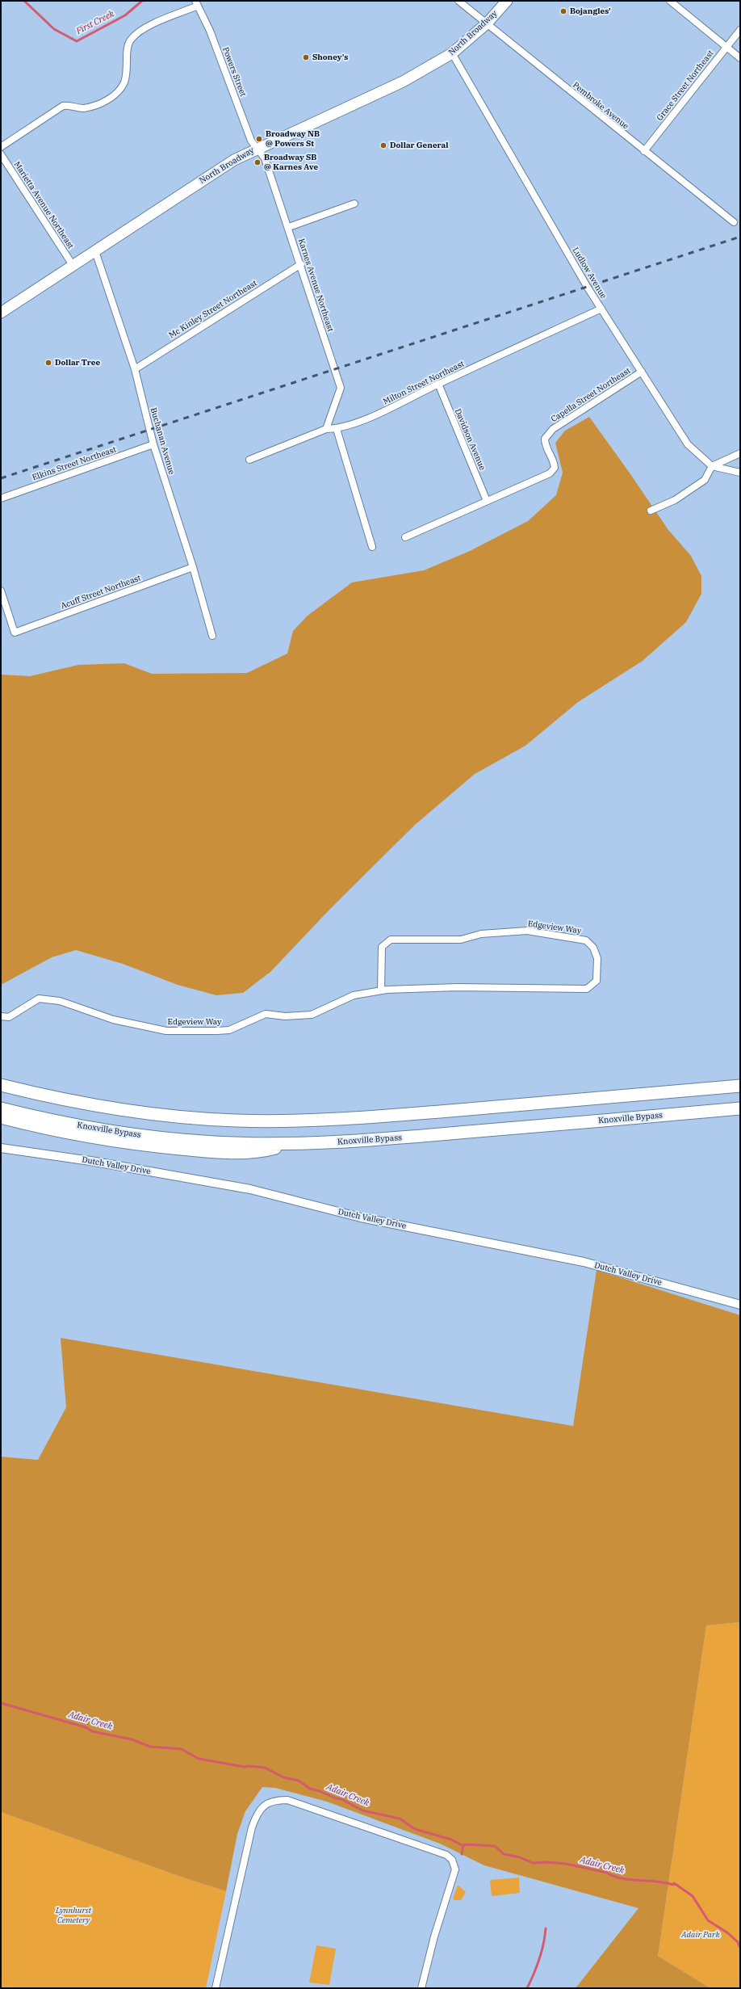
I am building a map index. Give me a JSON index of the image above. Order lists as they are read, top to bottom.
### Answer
{
  "streets": {
    "highway": ["Knoxville Bypass"],
    "main road": ["North Broadway"],
    "street": [
      "Powers Street",
      "Grace Street Northeast",
      "Pembroke Avenue",
      "Marietta Avenue Northeast",
      "Ludlow Avenue",
      "Karnes Avenue Northeast",
      "Mc Kinley Street Northeast",
      "Milton Street Northeast",
      "Capella Street Northeast",
      "Davidson Avenue",
      "Buchanan Avenue",
      "Elkins Street Northeast",
      "Acuff Street Northeast",
      "Edgeview Way",
      "Dutch Valley Drive"
    ]
  },
  "crossings": [
    ["North Broadway", "Powers Street"],
    ["North Broadway", "Pembroke Avenue"],
    ["North Broadway", "Marietta Avenue Northeast"],
    ["North Broadway", "Ludlow Avenue"],
    ["North Broadway", "Karnes Avenue Northeast"],
    ["North Broadway", "Buchanan Avenue"],
    ["Powers Street", "Karnes Avenue Northeast"],
    ["Grace Street Northeast", "Pembroke Avenue"],
    ["Ludlow Avenue", "Milton Street Northeast"],
    ["Ludlow Avenue", "Capella Street Northeast"],
    ["Karnes Avenue Northeast", "Mc Kinley Street Northeast"],
    ["Karnes Avenue Northeast", "Milton Street Northeast"],
    ["Mc Kinley Street Northeast", "Buchanan Avenue"],
    ["Milton Street Northeast", "Davidson Avenue"],
    ["Capella Street Northeast", "Davidson Avenue"],
    ["Buchanan Avenue", "Elkins Street Northeast"],
    ["Buchanan Avenue", "Acuff Street Northeast"]
  ],
  "water": ["First Creek", "Adair Creek"],
  "parks": ["Lynnhurst Cemetery", "Adair Park"],
  "places": [
    "Bojangles'",
    "Shoney's",
    "Broadway NB @ Powers St",
    "Dollar General",
    "Broadway SB @ Karnes Ave",
    "Dollar Tree"
  ]
}
